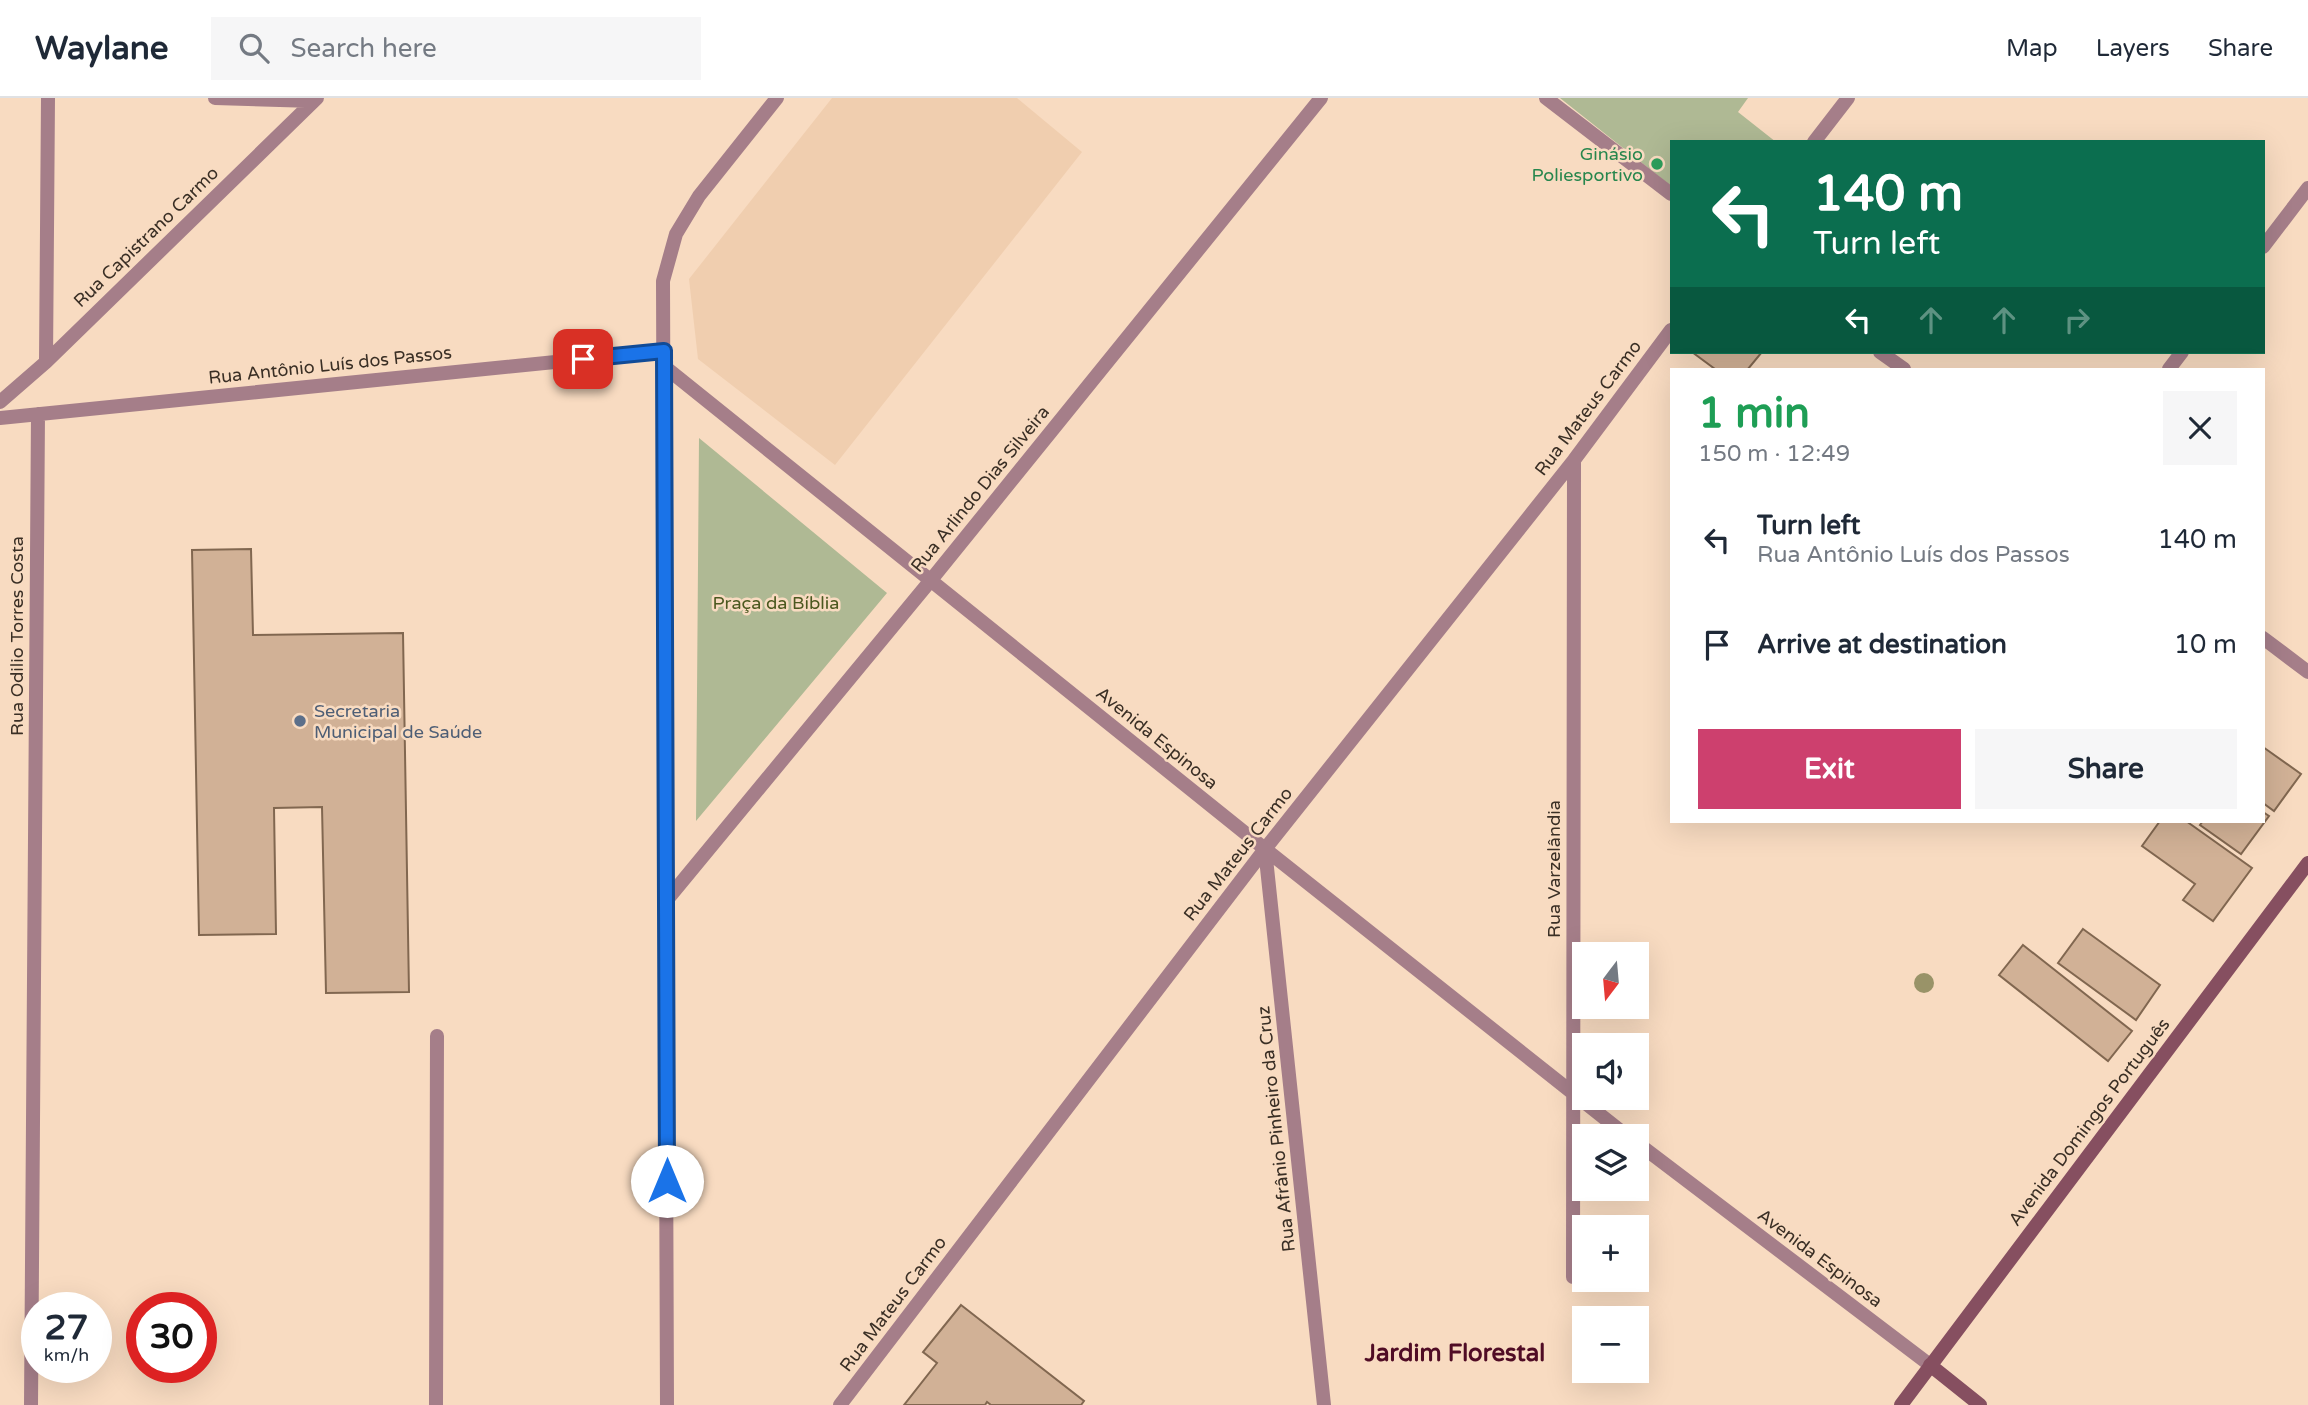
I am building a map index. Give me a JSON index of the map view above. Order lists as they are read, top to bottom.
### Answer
{
  "streets": {
    "main road": ["Avenida Espinosa", "Avenida Domingos Português"],
    "street": [
      "Rua Capistrano Carmo",
      "Rua Antônio Luís dos Passos",
      "Rua Mateus Carmo",
      "Rua Arlindo Dias Silveira",
      "Rua Odilio Torres Costa",
      "Rua Varzelândia",
      "Rua Afrânio Pinheiro da Cruz"
    ]
  },
  "crossings": [
    ["Rua Antônio Luís dos Passos", "Rua Odilio Torres Costa"],
    ["Rua Mateus Carmo", "Avenida Espinosa"],
    ["Rua Mateus Carmo", "Rua Varzelândia"],
    ["Rua Mateus Carmo", "Rua Afrânio Pinheiro da Cruz"],
    ["Rua Arlindo Dias Silveira", "Avenida Espinosa"],
    ["Avenida Espinosa", "Avenida Domingos Português"],
    ["Avenida Espinosa", "Rua Afrânio Pinheiro da Cruz"]
  ],
  "districts": ["Jardim Florestal"],
  "parks": ["Praça da Bíblia"],
  "places": ["Ginásio Poliesportivo", "Secretaria Municipal de Saúde"],
  "north": "bottom",
  "page": {
    "header": "Waylane",
    "search": "Search here",
    "nav": ["Map", "Layers", "Share"],
    "turn": ["140 m", "Turn left"],
    "heading": ["1 min", "150 m · 12:49"],
    "list": [
      {
        "name": "Turn left",
        "note": "Rua Antônio Luís dos Passos",
        "value": "140 m"
      },
      {
        "name": "Arrive at destination",
        "value": "10 m"
      }
    ],
    "buttons": ["Exit", "Share"],
    "map_buttons": ["+", "−"],
    "speed": "27 km/h",
    "limit": "30"
  }
}
